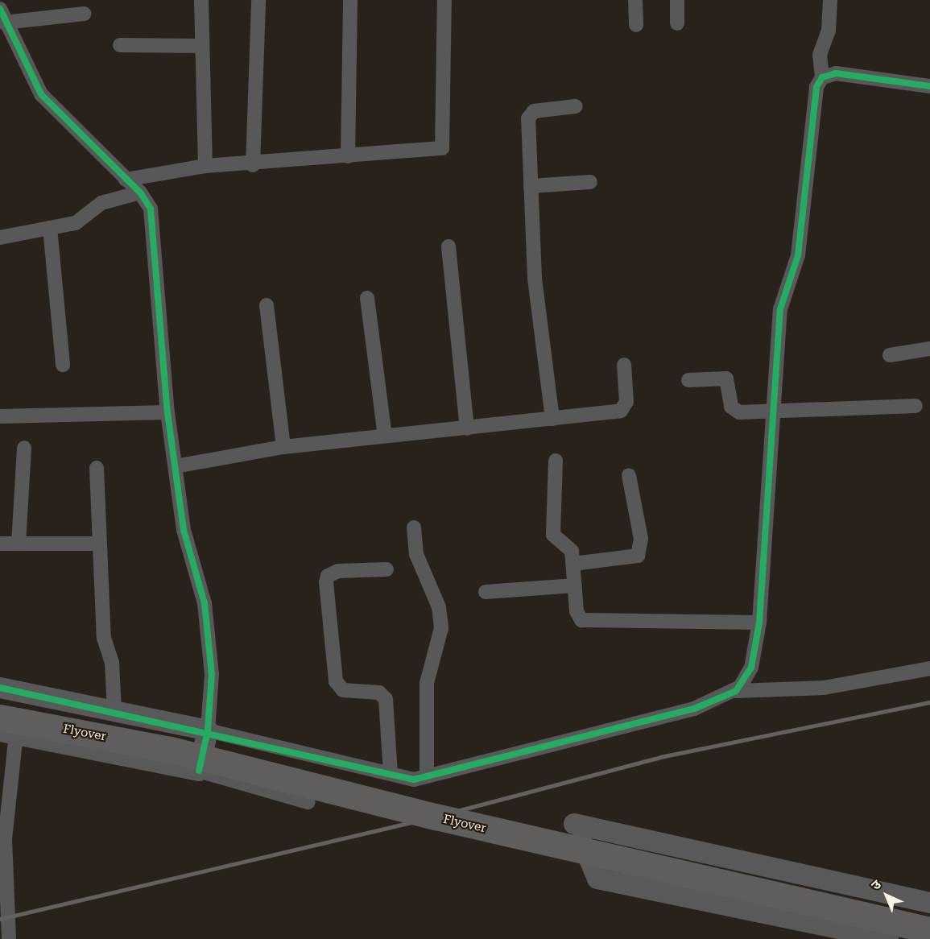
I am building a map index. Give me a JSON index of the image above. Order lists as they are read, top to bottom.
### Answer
{
  "streets": {
    "highway": ["Flyover"]
  },
  "north": "top left"
}
